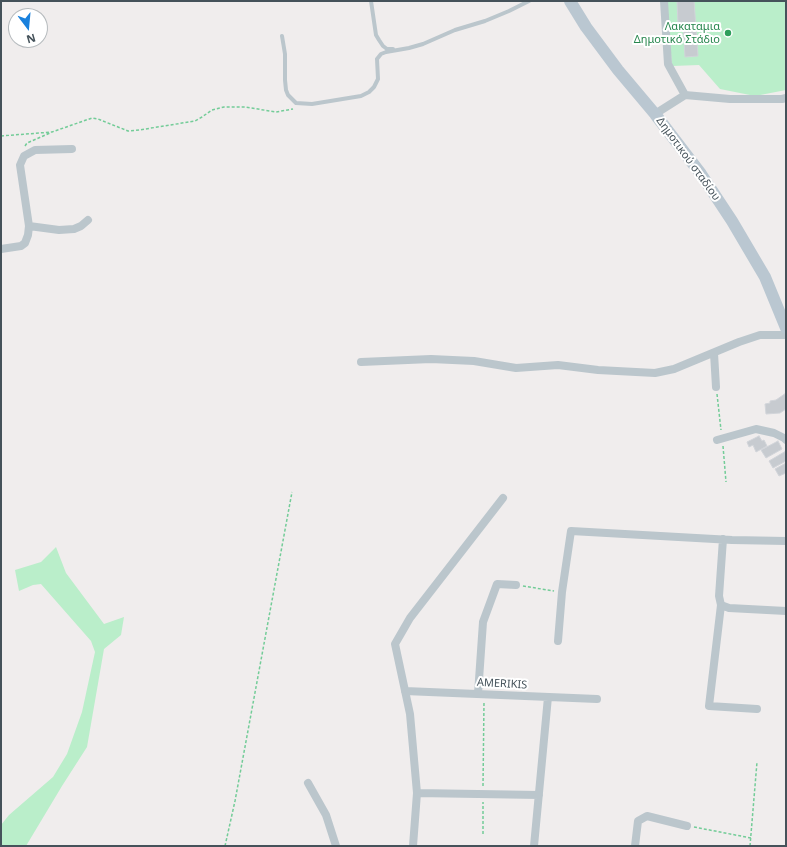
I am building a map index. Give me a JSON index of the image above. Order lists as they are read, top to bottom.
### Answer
{
  "streets": {
    "main road": ["Δημοτικού σταδίου"],
    "street": ["AMERIKIS"]
  },
  "places": ["Λακαταμια Δημοτικό Στάδιο"],
  "north": "bottom"
}
